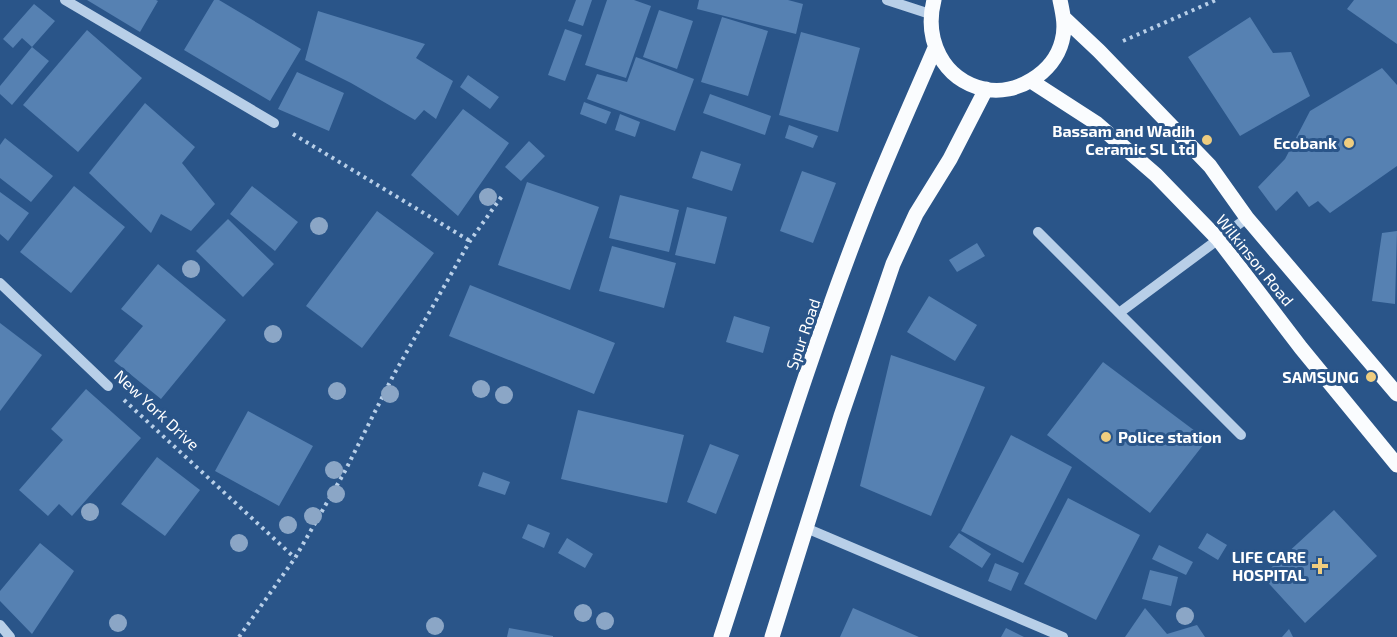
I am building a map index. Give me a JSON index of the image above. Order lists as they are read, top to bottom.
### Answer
{
  "streets": {
    "main road": ["Wilkinson Road", "Spur Road"],
    "street": ["New York Drive"]
  },
  "places": {
    "other": [
      "Bassam and Wadih Ceramic SL Ltd",
      "Ecobank",
      "SAMSUNG",
      "Police station"
    ],
    "health": ["LIFE CARE HOSPITAL"]
  }
}
